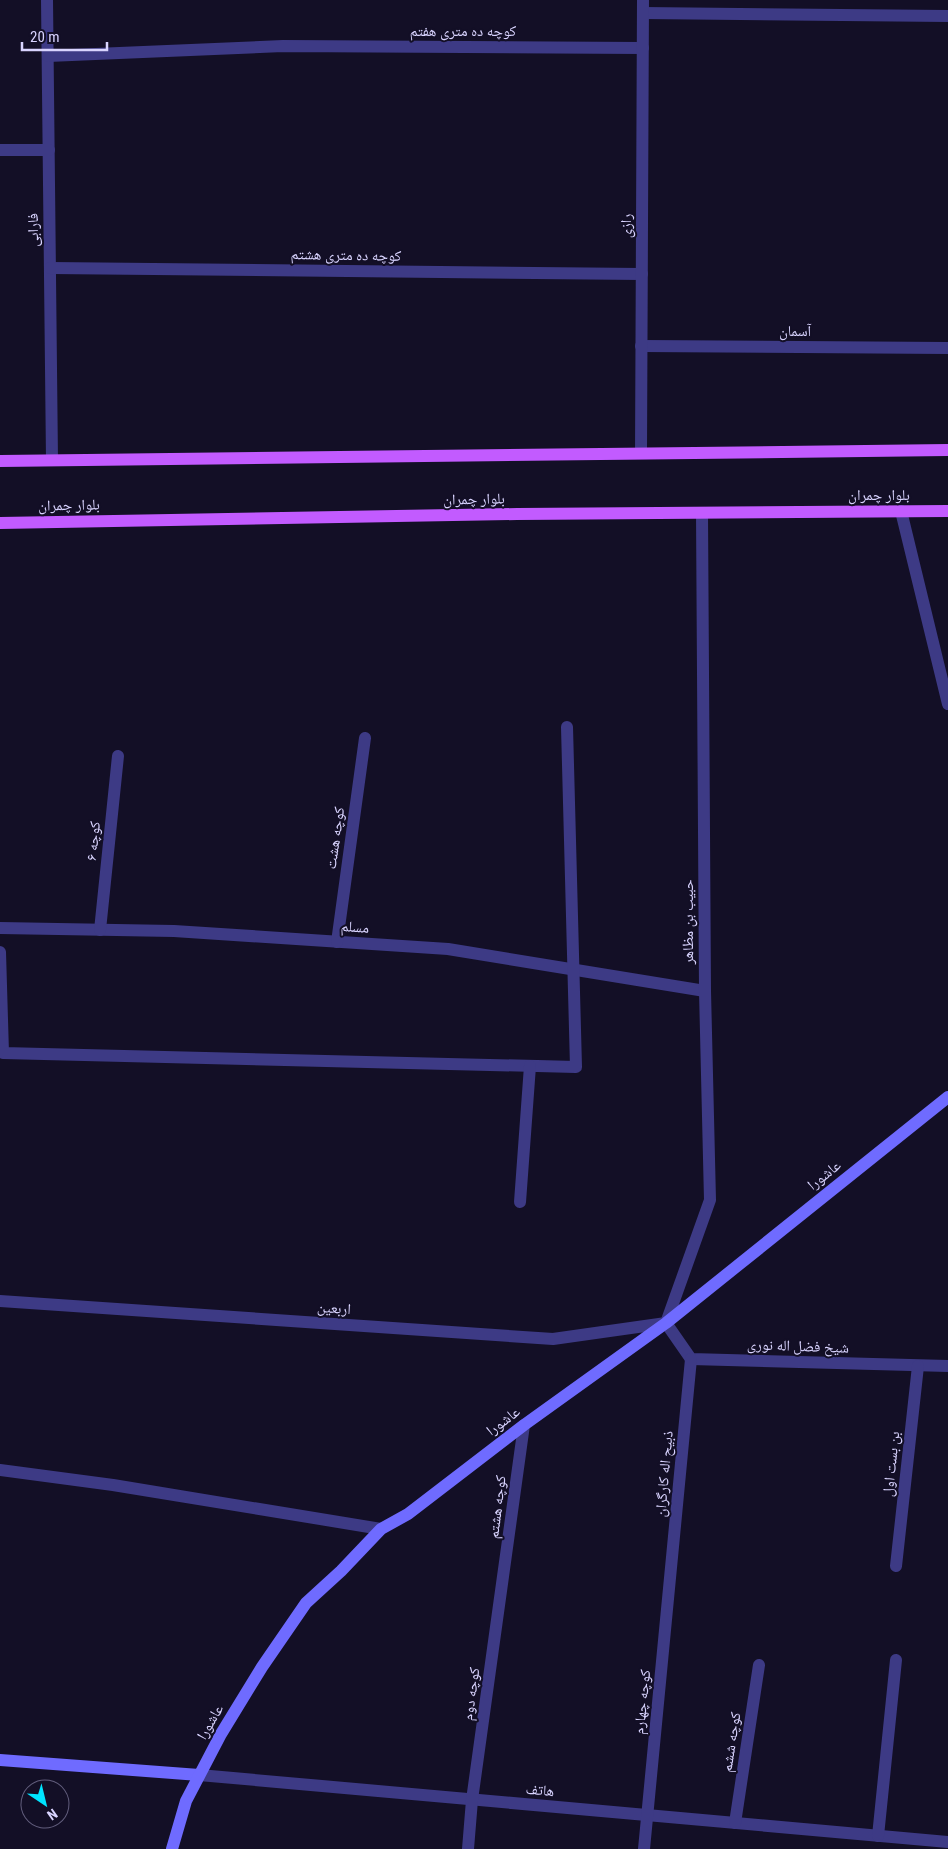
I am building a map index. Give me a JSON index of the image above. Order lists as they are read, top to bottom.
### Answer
{
  "streets": {
    "main road": ["بلوار چمران"],
    "street": [
      "کوچه ده متری هفتم",
      "رازی",
      "فارابی",
      "کوچه ده متری هشتم",
      "آسمان",
      "کوچه هشت",
      "کوچه ۶",
      "حبیب بن مظاهر",
      "مسلم",
      "عاشورا",
      "اربعین",
      "شیخ فضل اله نوری",
      "بن بست اول",
      "ذبیح اله کارگران",
      "کوچه هشتم",
      "کوچه دوم",
      "کوچه چهارم",
      "کوچه ششم",
      "هاتف"
    ]
  },
  "crossings": [
    ["کوچه ده متری هفتم", "رازی"],
    ["کوچه ده متری هفتم", "فارابی"],
    ["رازی", "کوچه ده متری هشتم"],
    ["رازی", "آسمان"],
    ["فارابی", "کوچه ده متری هشتم"],
    ["بلوار چمران", "حبیب بن مظاهر"],
    ["کوچه هشت", "مسلم"],
    ["کوچه ۶", "مسلم"],
    ["حبیب بن مظاهر", "مسلم"],
    ["حبیب بن مظاهر", "عاشورا"],
    ["حبیب بن مظاهر", "اربعین"],
    ["عاشورا", "اربعین"],
    ["عاشورا", "کوچه هشتم"],
    ["عاشورا", "هاتف"],
    ["شیخ فضل اله نوری", "بن بست اول"],
    ["شیخ فضل اله نوری", "ذبیح اله کارگران"],
    ["ذبیح اله کارگران", "کوچه چهارم"],
    ["کوچه هشتم", "کوچه دوم"],
    ["کوچه دوم", "هاتف"],
    ["کوچه چهارم", "هاتف"],
    ["کوچه ششم", "هاتف"]
  ],
  "scale_bar": "20 m",
  "north": "bottom right"
}
